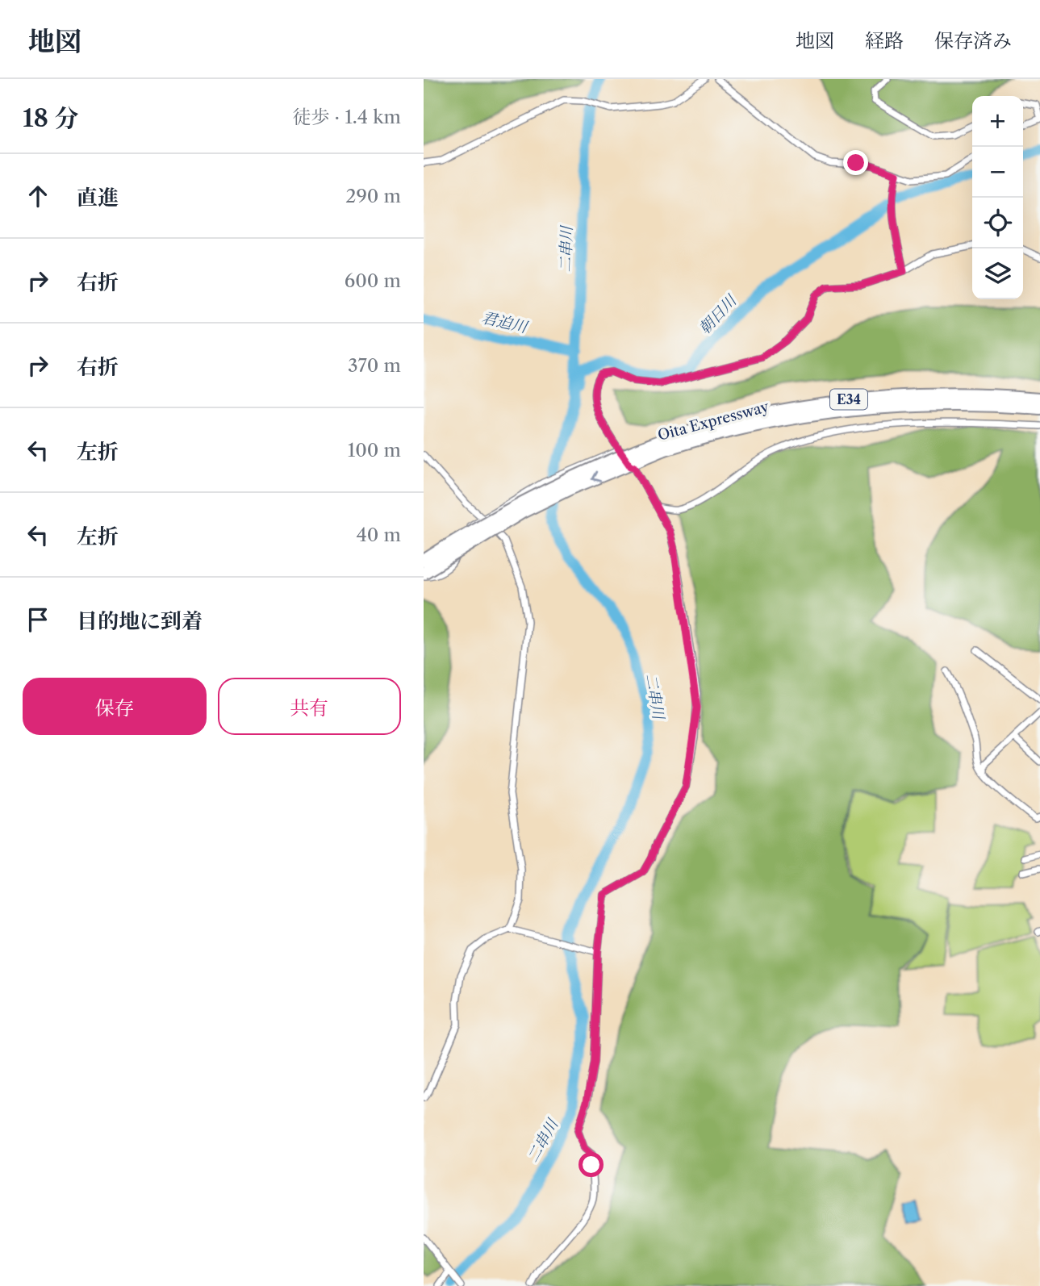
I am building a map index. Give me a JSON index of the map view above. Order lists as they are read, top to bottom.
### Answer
{
  "streets": {
    "highway": ["E34", "Oita Expressway"]
  },
  "water": ["二串川", "朝日川", "君迫川"],
  "page": {
    "header": "地図",
    "nav": ["地図", "経路", "保存済み"],
    "heading": ["18 分", "徒歩 · 1.4 km"],
    "map_buttons": ["+", "−"],
    "list": [
      ["直進", "290 m"],
      ["右折", "600 m"],
      ["右折", "370 m"],
      ["左折", "100 m"],
      ["左折", "40 m"],
      "目的地に到着"
    ],
    "buttons": ["保存", "共有"]
  }
}
